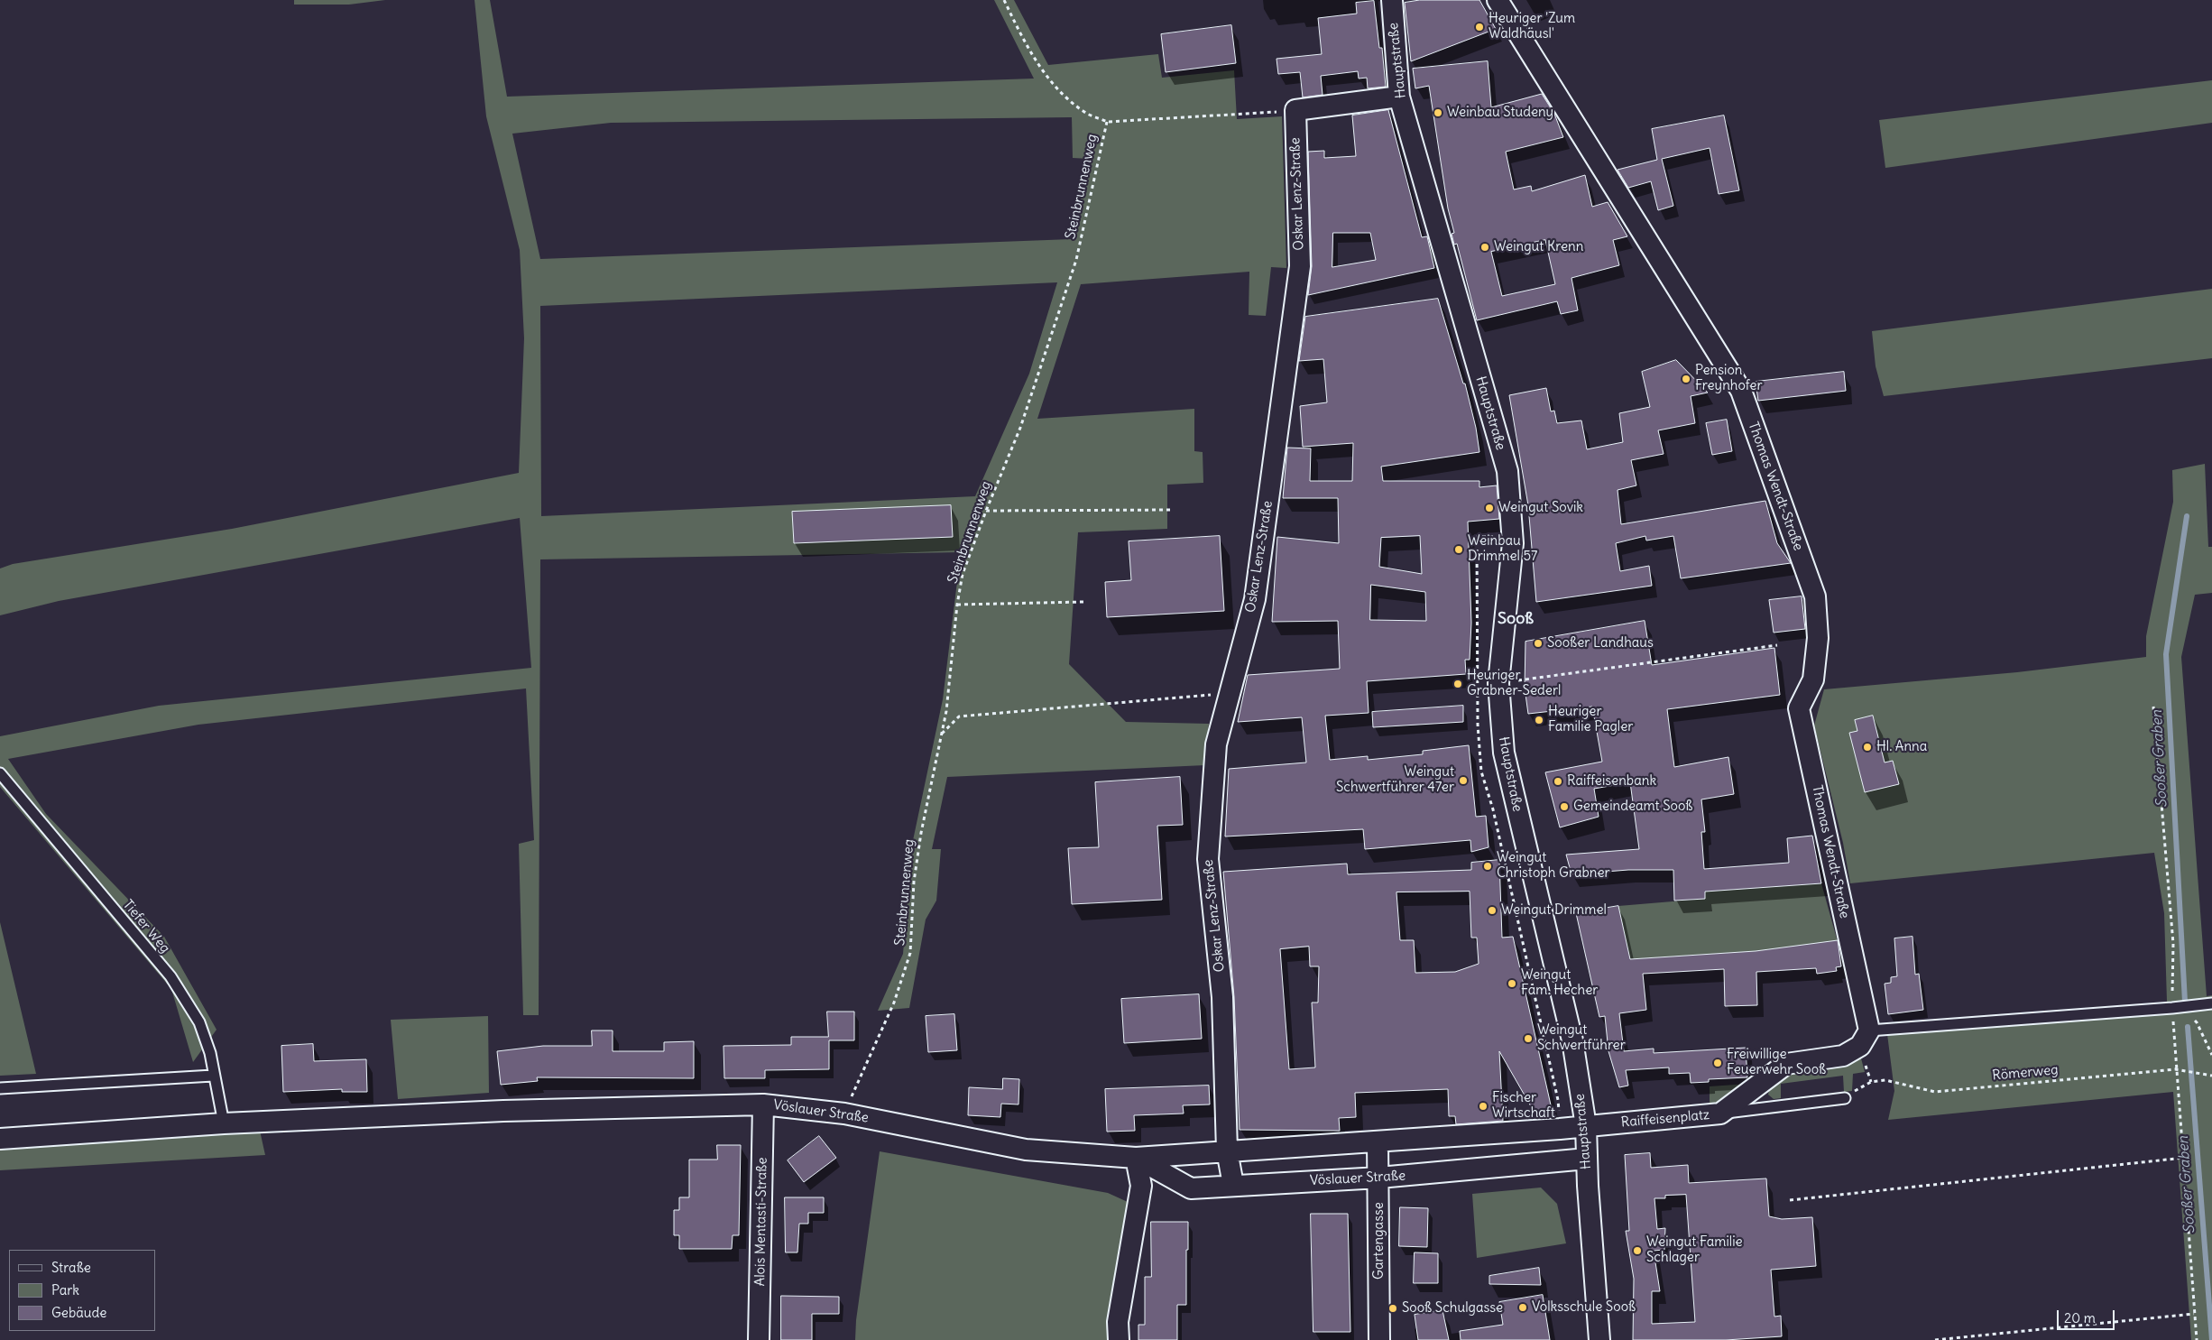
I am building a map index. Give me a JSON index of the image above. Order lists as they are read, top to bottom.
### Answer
{
  "streets": {
    "street": [
      "Hauptstraße",
      "Oskar Lenz-Straße",
      "Thomas Wendt-Straße",
      "Vöslauer Straße",
      "Raiffeisenplatz",
      "Alois Mentasti-Straße",
      "Gartengasse"
    ],
    "lane": ["Tiefer Weg"],
    "path": ["Steinbrunnenweg", "Römerweg"]
  },
  "crossings": [
    ["Hauptstraße", "Vöslauer Straße"],
    ["Hauptstraße", "Raiffeisenplatz"],
    ["Steinbrunnenweg", "Vöslauer Straße"],
    ["Oskar Lenz-Straße", "Vöslauer Straße"],
    ["Thomas Wendt-Straße", "Raiffeisenplatz"],
    ["Tiefer Weg", "Vöslauer Straße"],
    ["Vöslauer Straße", "Raiffeisenplatz"],
    ["Vöslauer Straße", "Alois Mentasti-Straße"],
    ["Vöslauer Straße", "Gartengasse"]
  ],
  "districts": ["Sooß"],
  "water": ["Sooßer Graben"],
  "places": [
    "Heuriger 'Zum Waldhäusl'",
    "Weinbau Studeny",
    "Weingut Krenn",
    "Pension Freynhofer",
    "Weingut Sovik",
    "Weinbau Drimmel 57",
    "Sooßer Landhaus",
    "Heuriger Grabner-Sederl",
    "Heuriger Familie Pagler",
    "Hl. Anna",
    "Weingut Schwertführer 47er",
    "Raiffeisenbank",
    "Gemeindeamt Sooß",
    "Weingut Christoph Grabner",
    "Weingut Drimmel",
    "Weingut Fam. Hecher",
    "Weingut Schwertführer",
    "Freiwillige Feuerwehr Sooß",
    "Fischer Wirtschaft",
    "Weingut Familie Schlager",
    "Volksschule Sooß",
    "Sooß Schulgasse"
  ],
  "legend": ["Straße", "Park", "Gebäude"],
  "scale_bar": "20 m"
}
